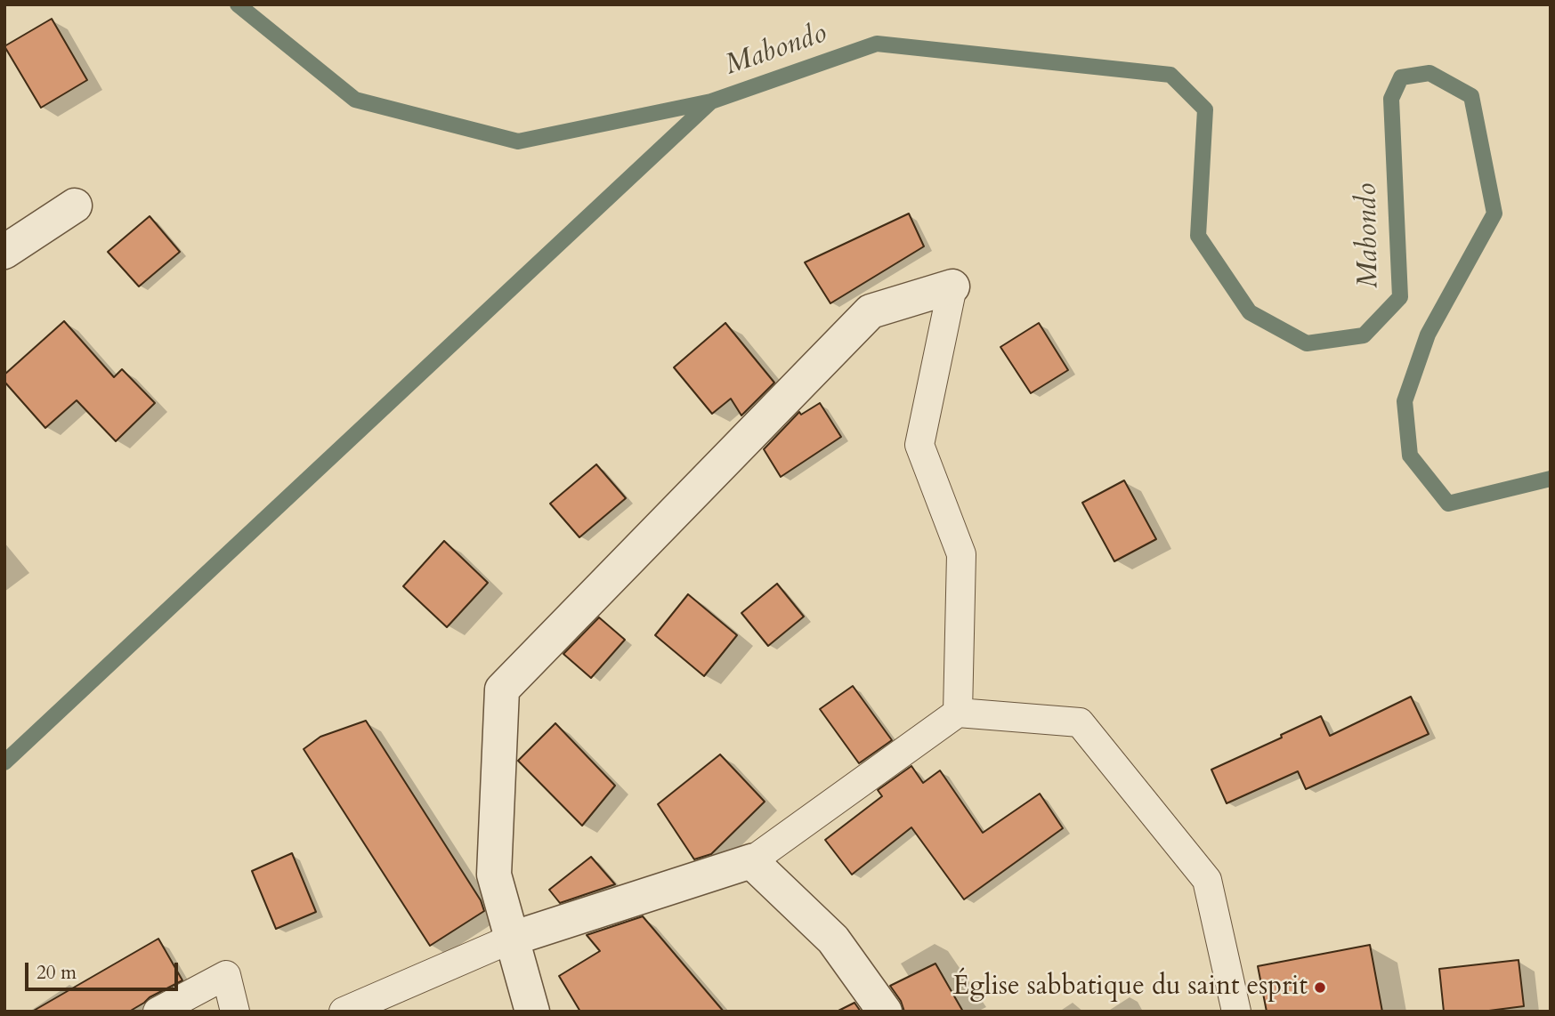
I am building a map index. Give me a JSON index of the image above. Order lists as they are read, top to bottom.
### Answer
{
  "water": ["Mabondo"],
  "places": ["Église sabbatique du saint esprit"],
  "scale_bar": "20 m"
}
